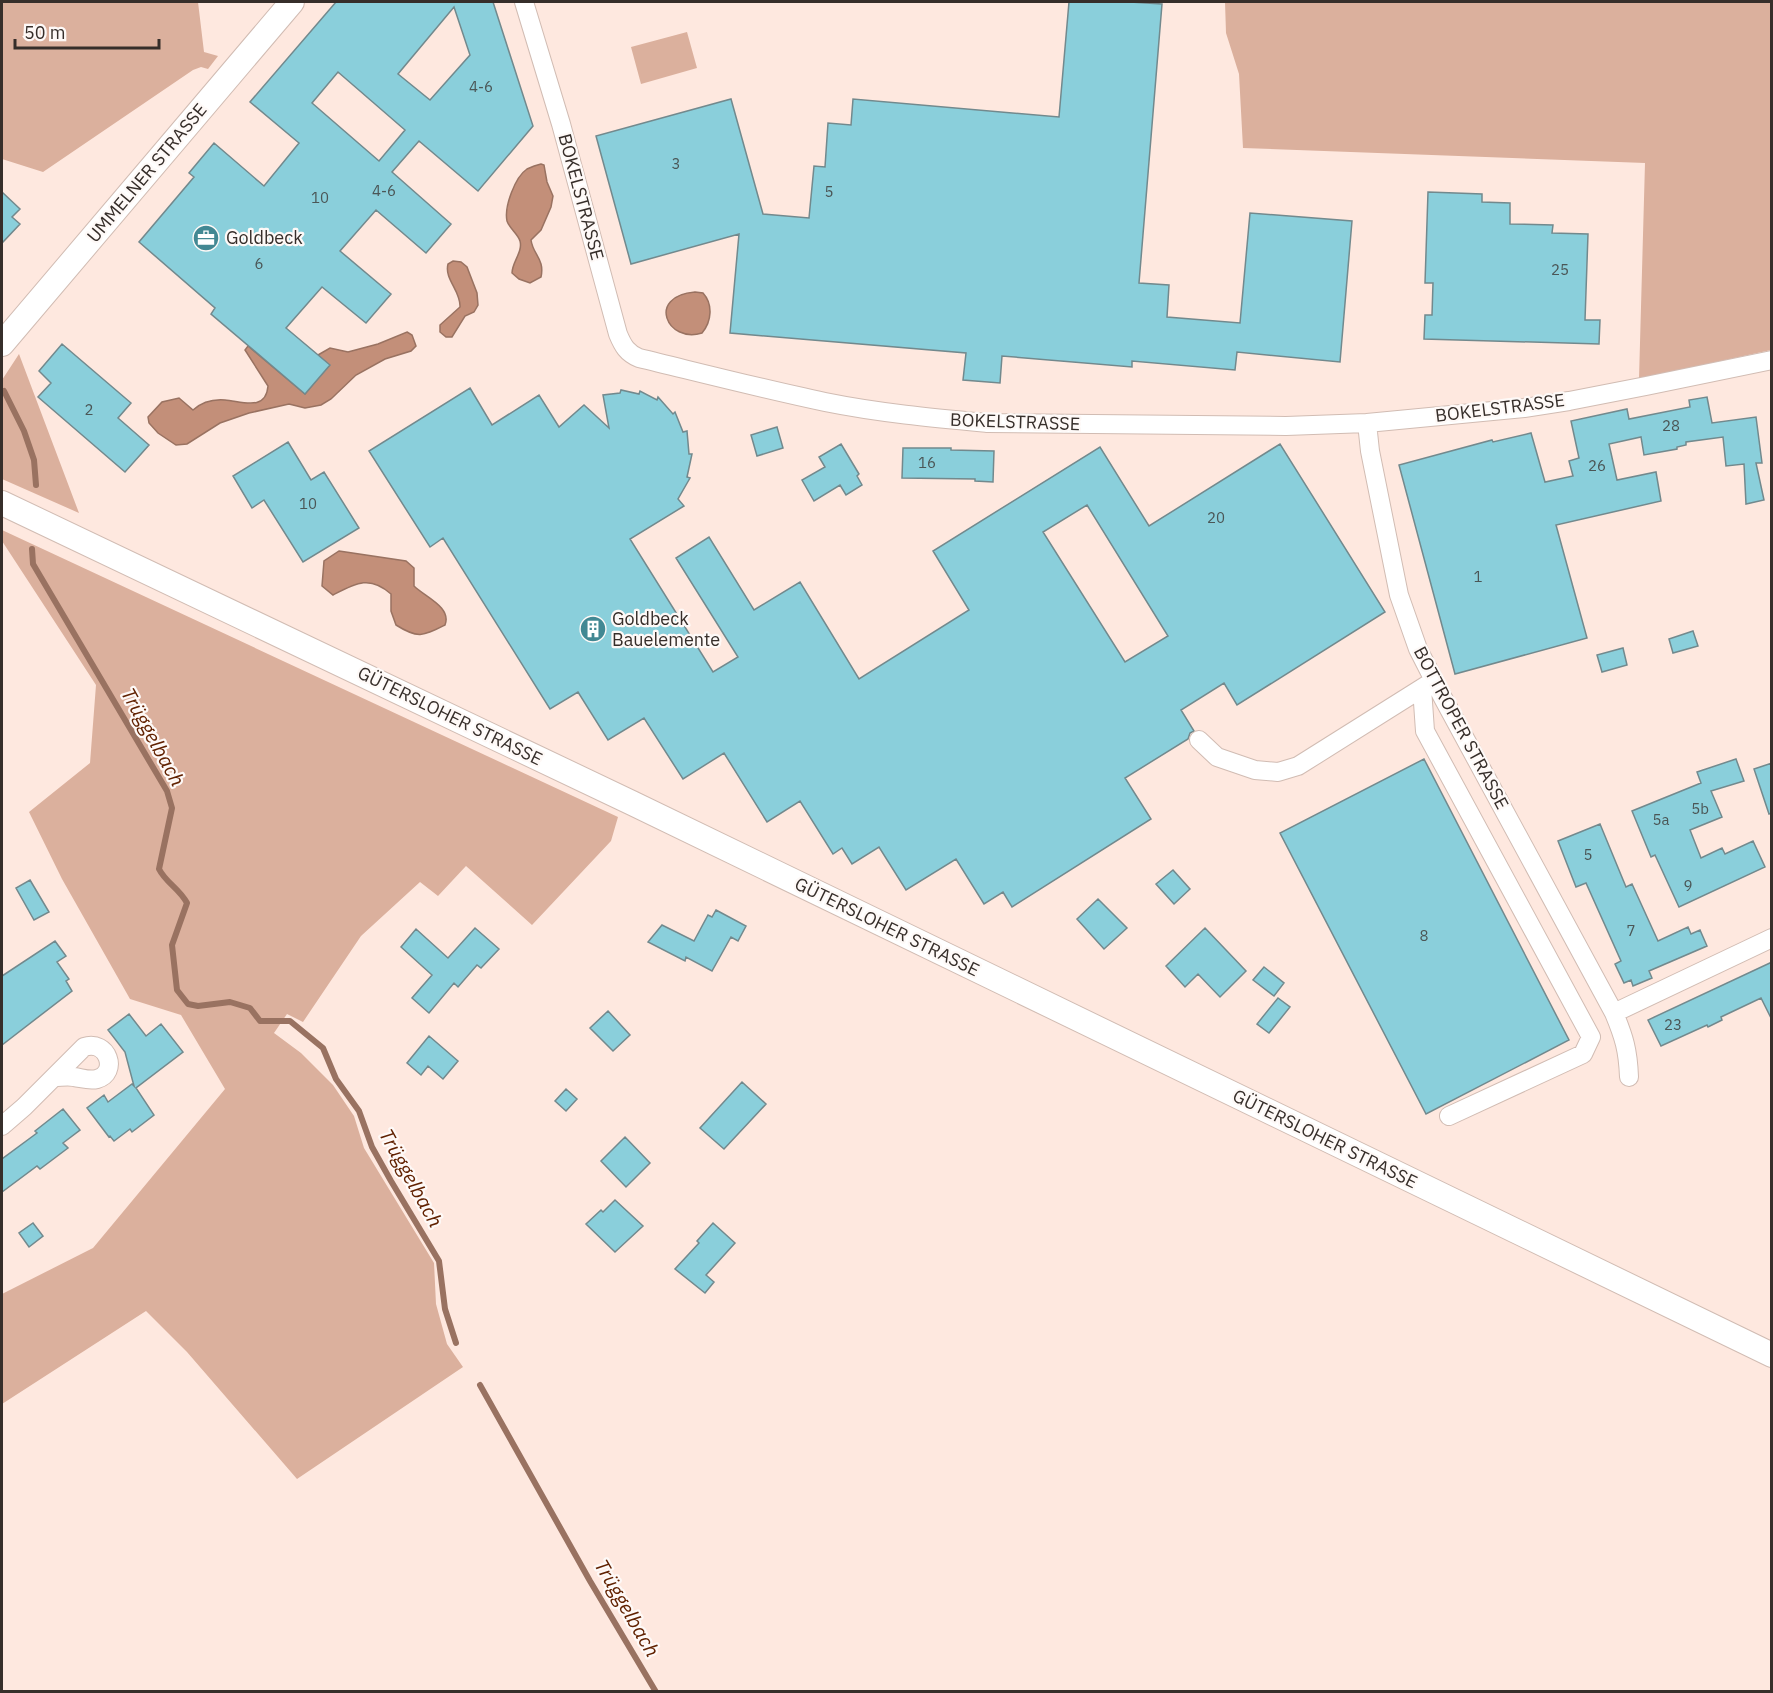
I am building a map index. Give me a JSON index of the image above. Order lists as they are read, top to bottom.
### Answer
{
  "streets": {
    "main road": ["UMMELNER STRASSE", "GÜTERSLOHER STRASSE"],
    "street": ["BOKELSTRASSE", "BOTTROPER STRASSE"]
  },
  "crossings": [
    ["BOKELSTRASSE", "BOTTROPER STRASSE"]
  ],
  "water": ["Trüggelbach"],
  "places": {
    "office": ["Goldbeck"],
    "building": ["Goldbeck Bauelemente"]
  },
  "house_numbers": [
    "4-6",
    "3",
    "4-6",
    "5",
    "10",
    "6",
    "25",
    "2",
    "28",
    "16",
    "26",
    "10",
    "20",
    "1",
    "5b",
    "5a",
    "5",
    "9",
    "7",
    "8",
    "23"
  ],
  "scale_bar": "50 m"
}
